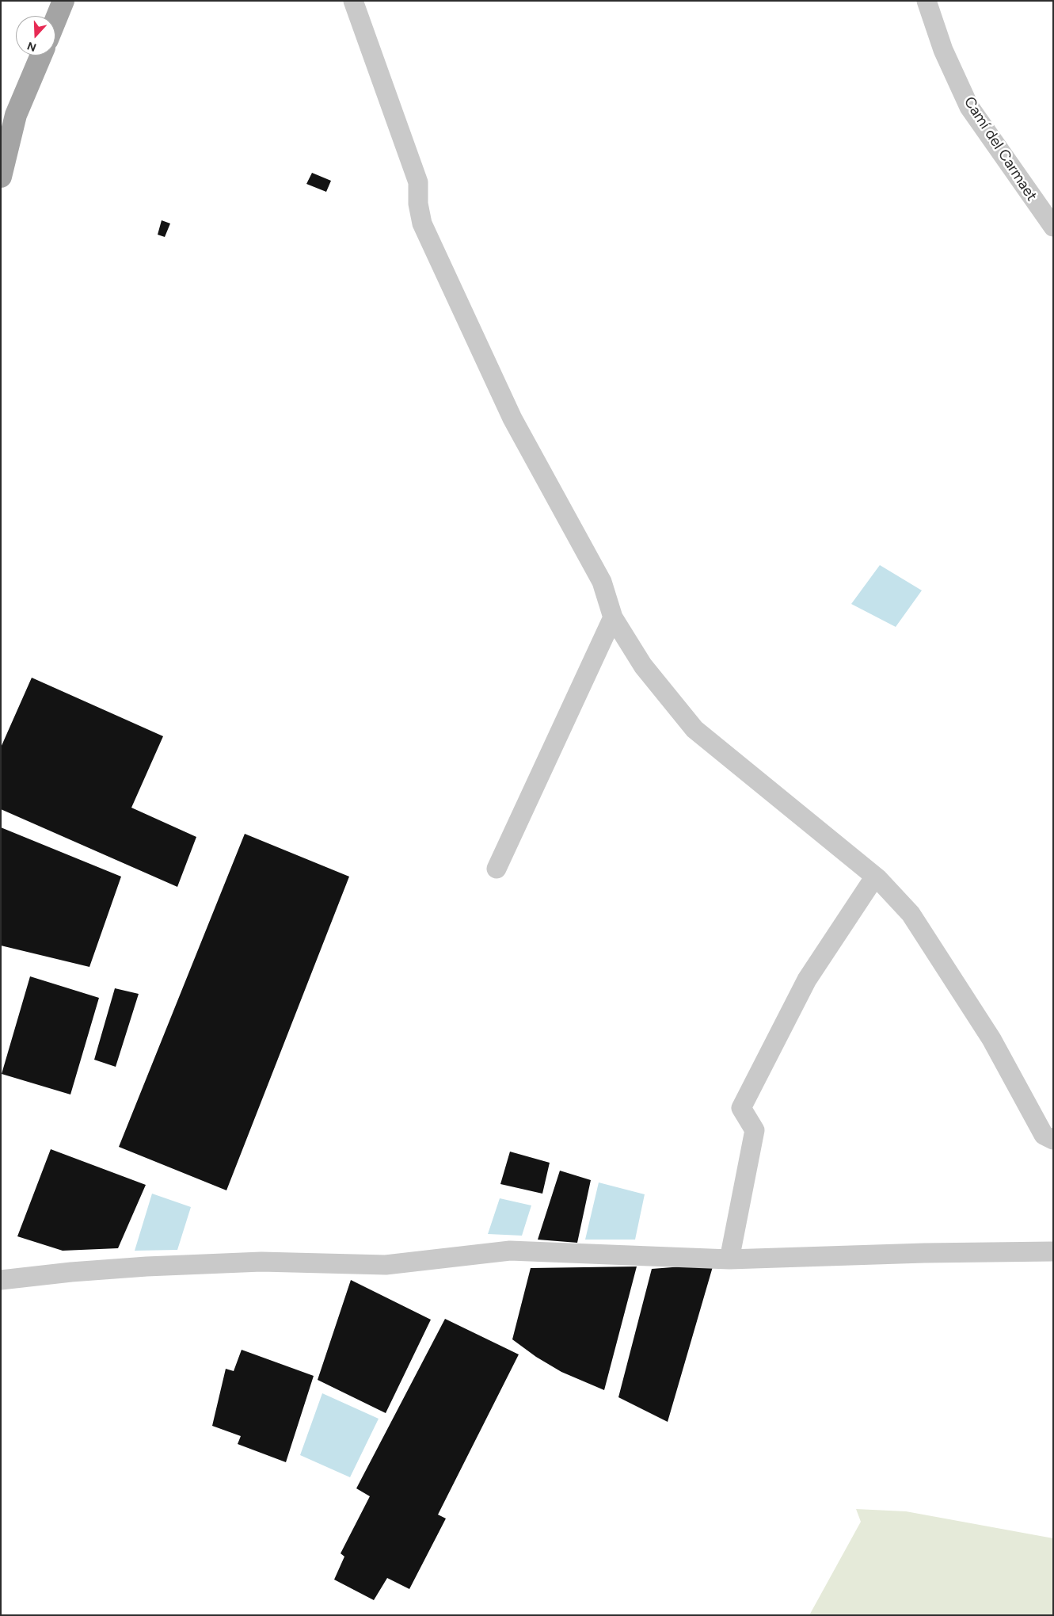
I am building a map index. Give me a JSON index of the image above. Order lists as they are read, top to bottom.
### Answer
{
  "streets": {
    "street": ["Camí del Carmaet"]
  },
  "north": "bottom"
}
